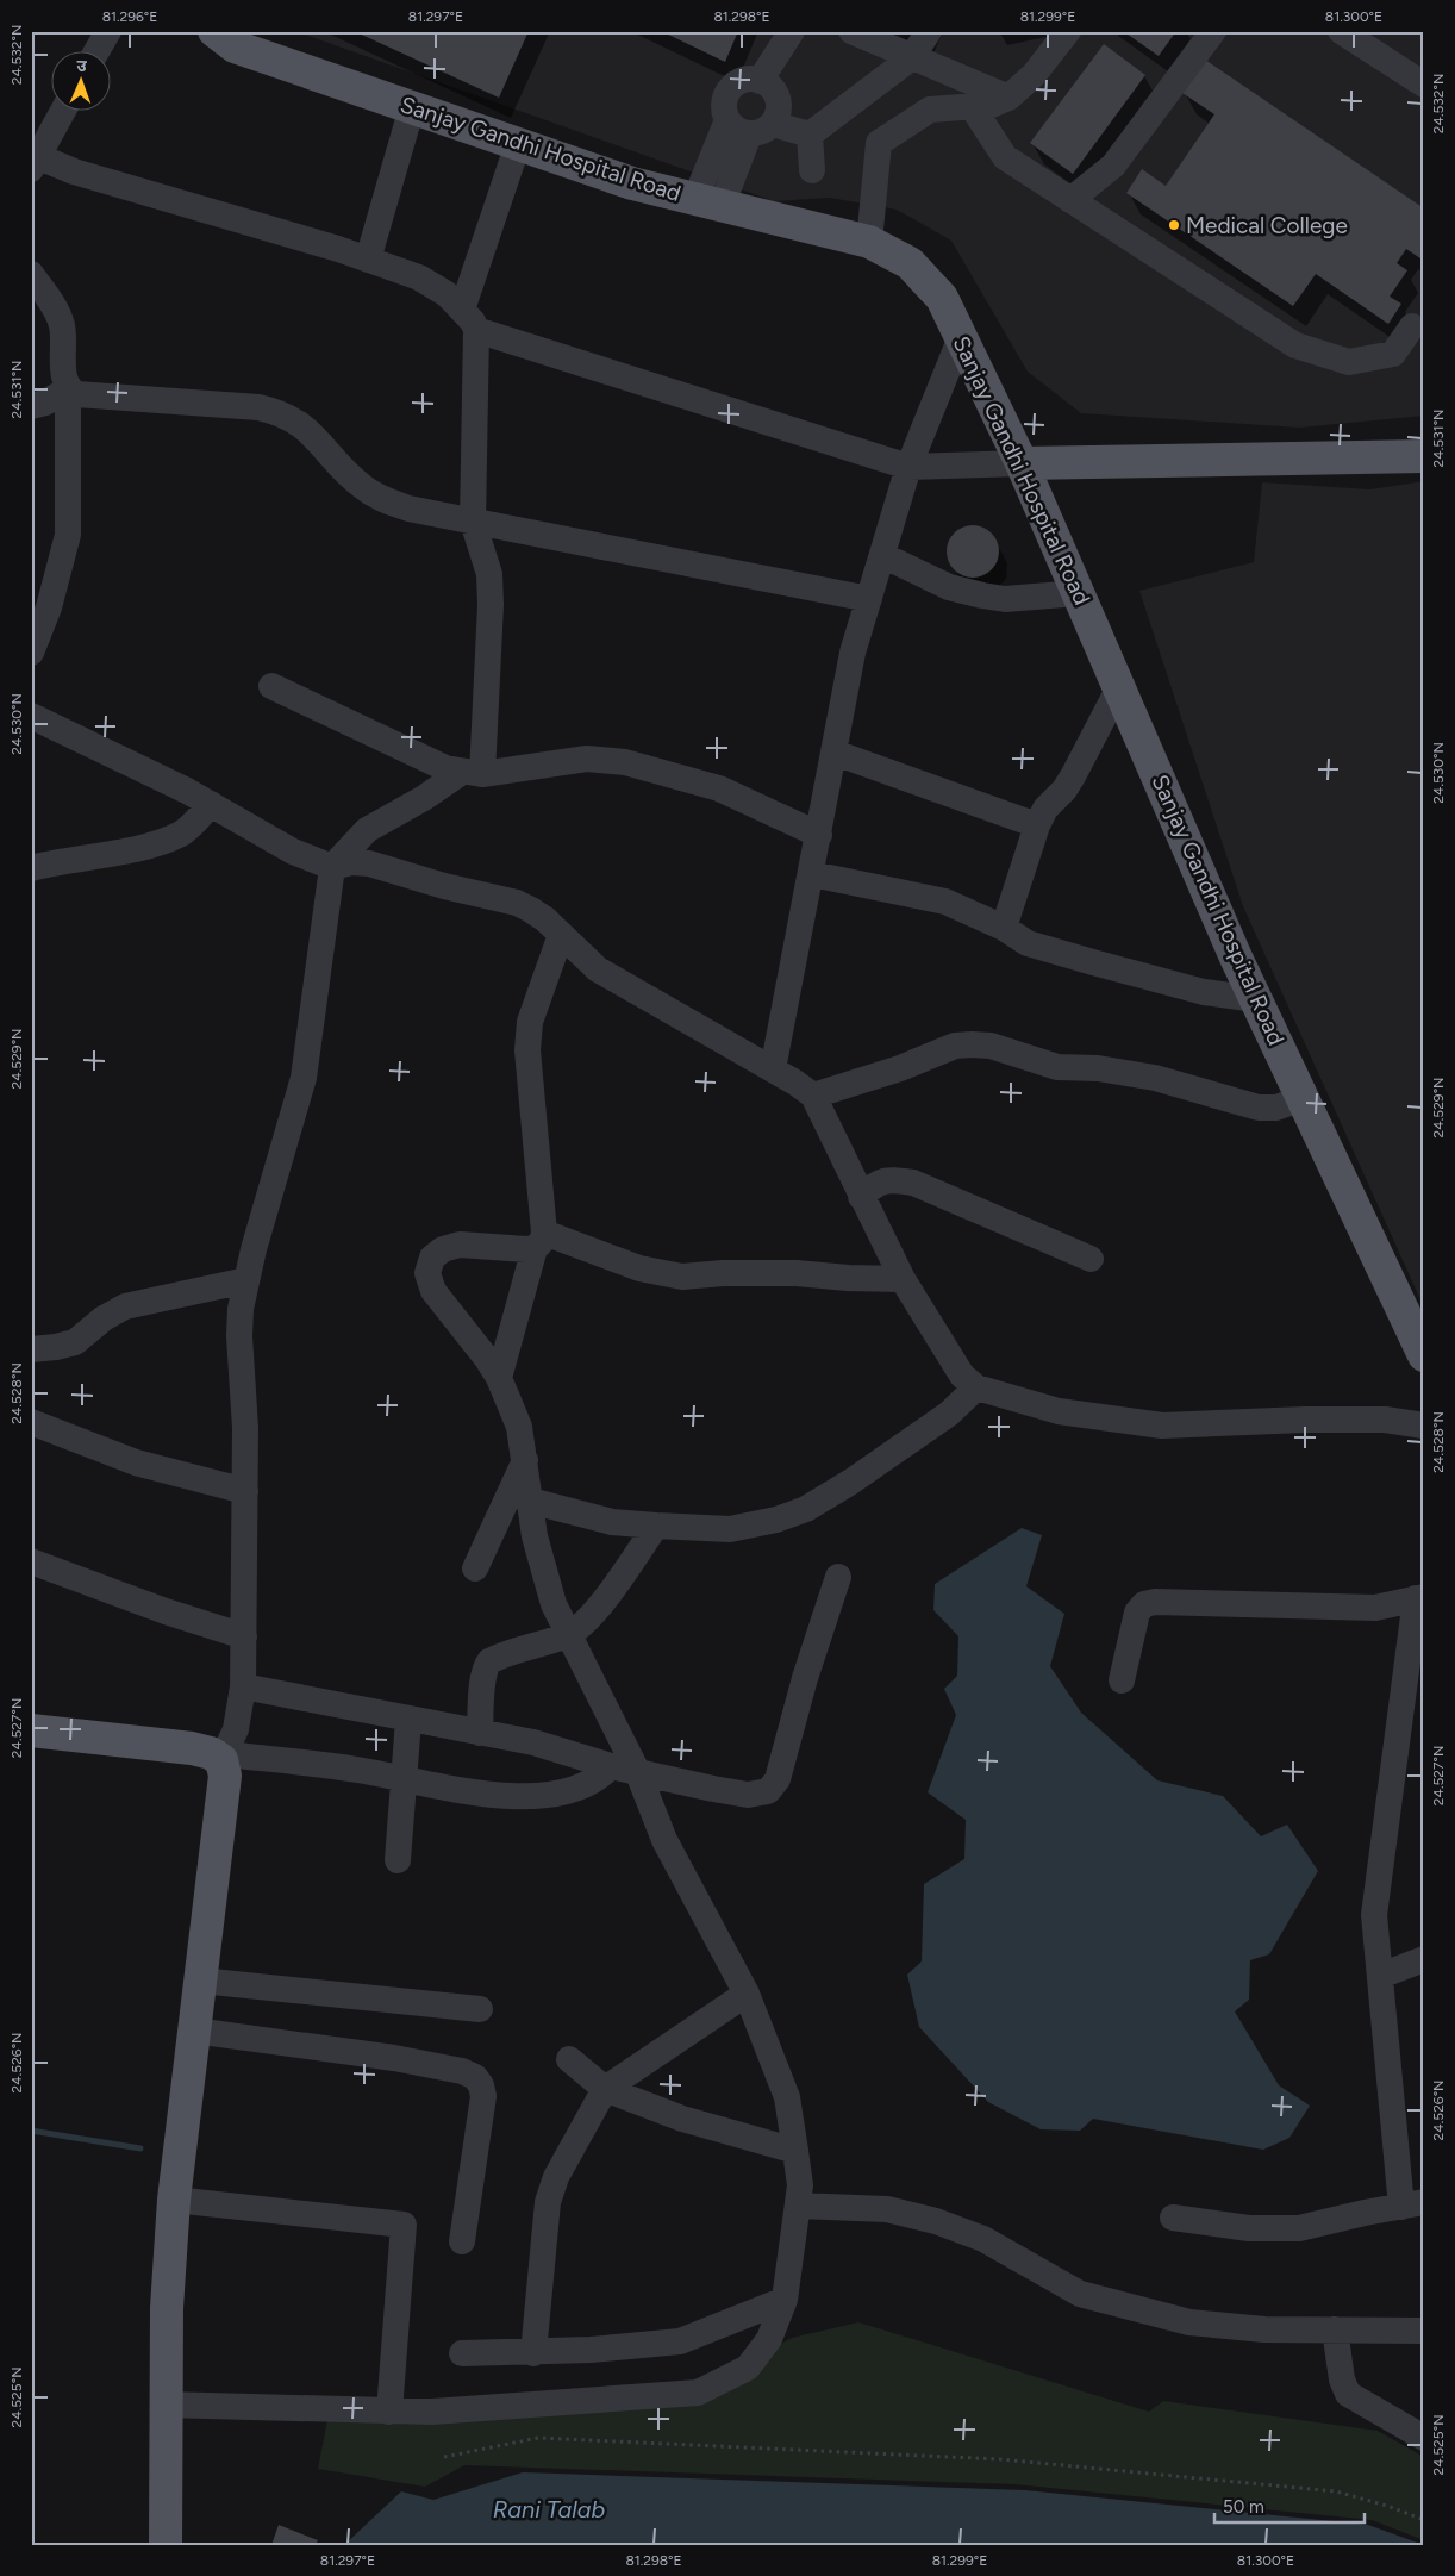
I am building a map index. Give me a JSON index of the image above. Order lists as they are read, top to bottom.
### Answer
{
  "streets": {
    "main road": ["Sanjay Gandhi Hospital Road"]
  },
  "water": ["Rani Talab"],
  "places": ["Medical College"],
  "scale_bar": "50 m",
  "north": "top",
  "coordinates": [
    "81.296°E",
    "81.297°E",
    "81.298°E",
    "81.299°E",
    "81.300°E",
    "24.532°N",
    "24.531°N",
    "24.530°N",
    "24.529°N",
    "24.528°N",
    "24.527°N",
    "24.526°N",
    "24.525°N"
  ]
}
